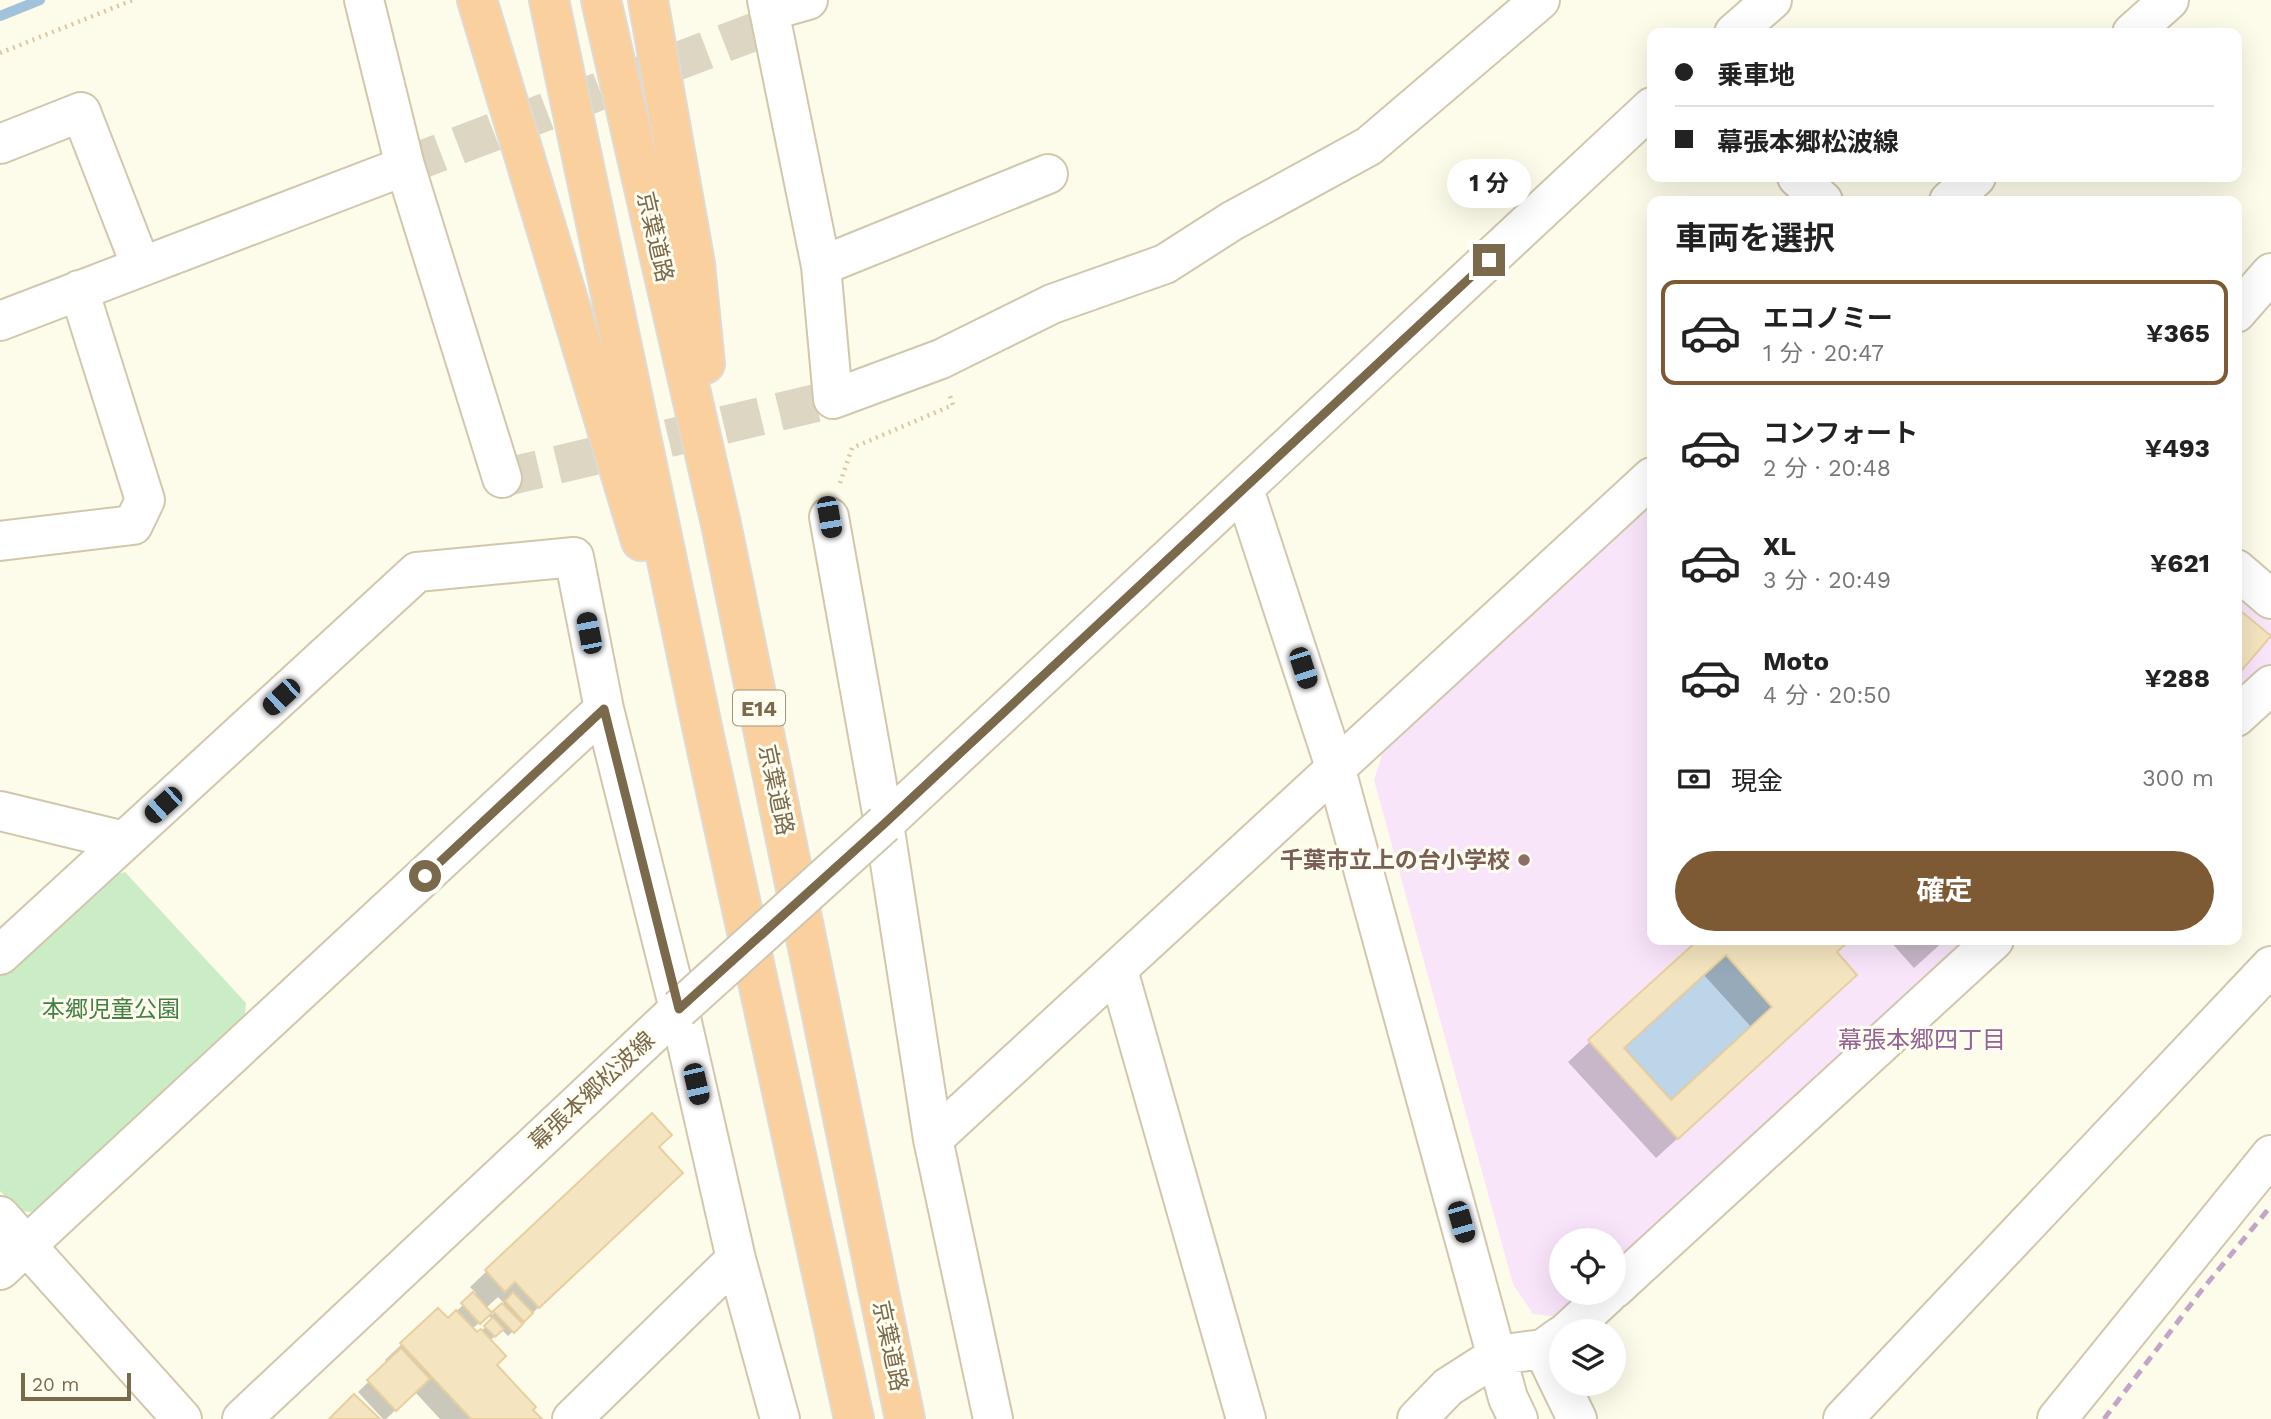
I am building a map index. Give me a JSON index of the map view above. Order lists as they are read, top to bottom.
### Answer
{
  "streets": {
    "highway": ["京葉道路", "E14"],
    "street": ["幕張本郷松波線"]
  },
  "districts": ["幕張本郷四丁目"],
  "parks": ["本郷児童公園"],
  "places": ["千葉市立上の台小学校"],
  "scale_bar": "20 m",
  "page": {
    "banner": ["乗車地", "幕張本郷松波線"],
    "bubble": "1 分",
    "heading": "車両を選択",
    "list": [
      {
        "name": "エコノミー",
        "note": "1 分 · 20:47",
        "value": "¥365"
      },
      {
        "name": "コンフォート",
        "note": "2 分 · 20:48",
        "value": "¥493"
      },
      {
        "name": "XL",
        "note": "3 分 · 20:49",
        "value": "¥621"
      },
      {
        "name": "Moto",
        "note": "4 分 · 20:50",
        "value": "¥288"
      }
    ],
    "pay": ["現金", "300 m"],
    "buttons": "確定",
    "scale": "20 m"
  }
}
